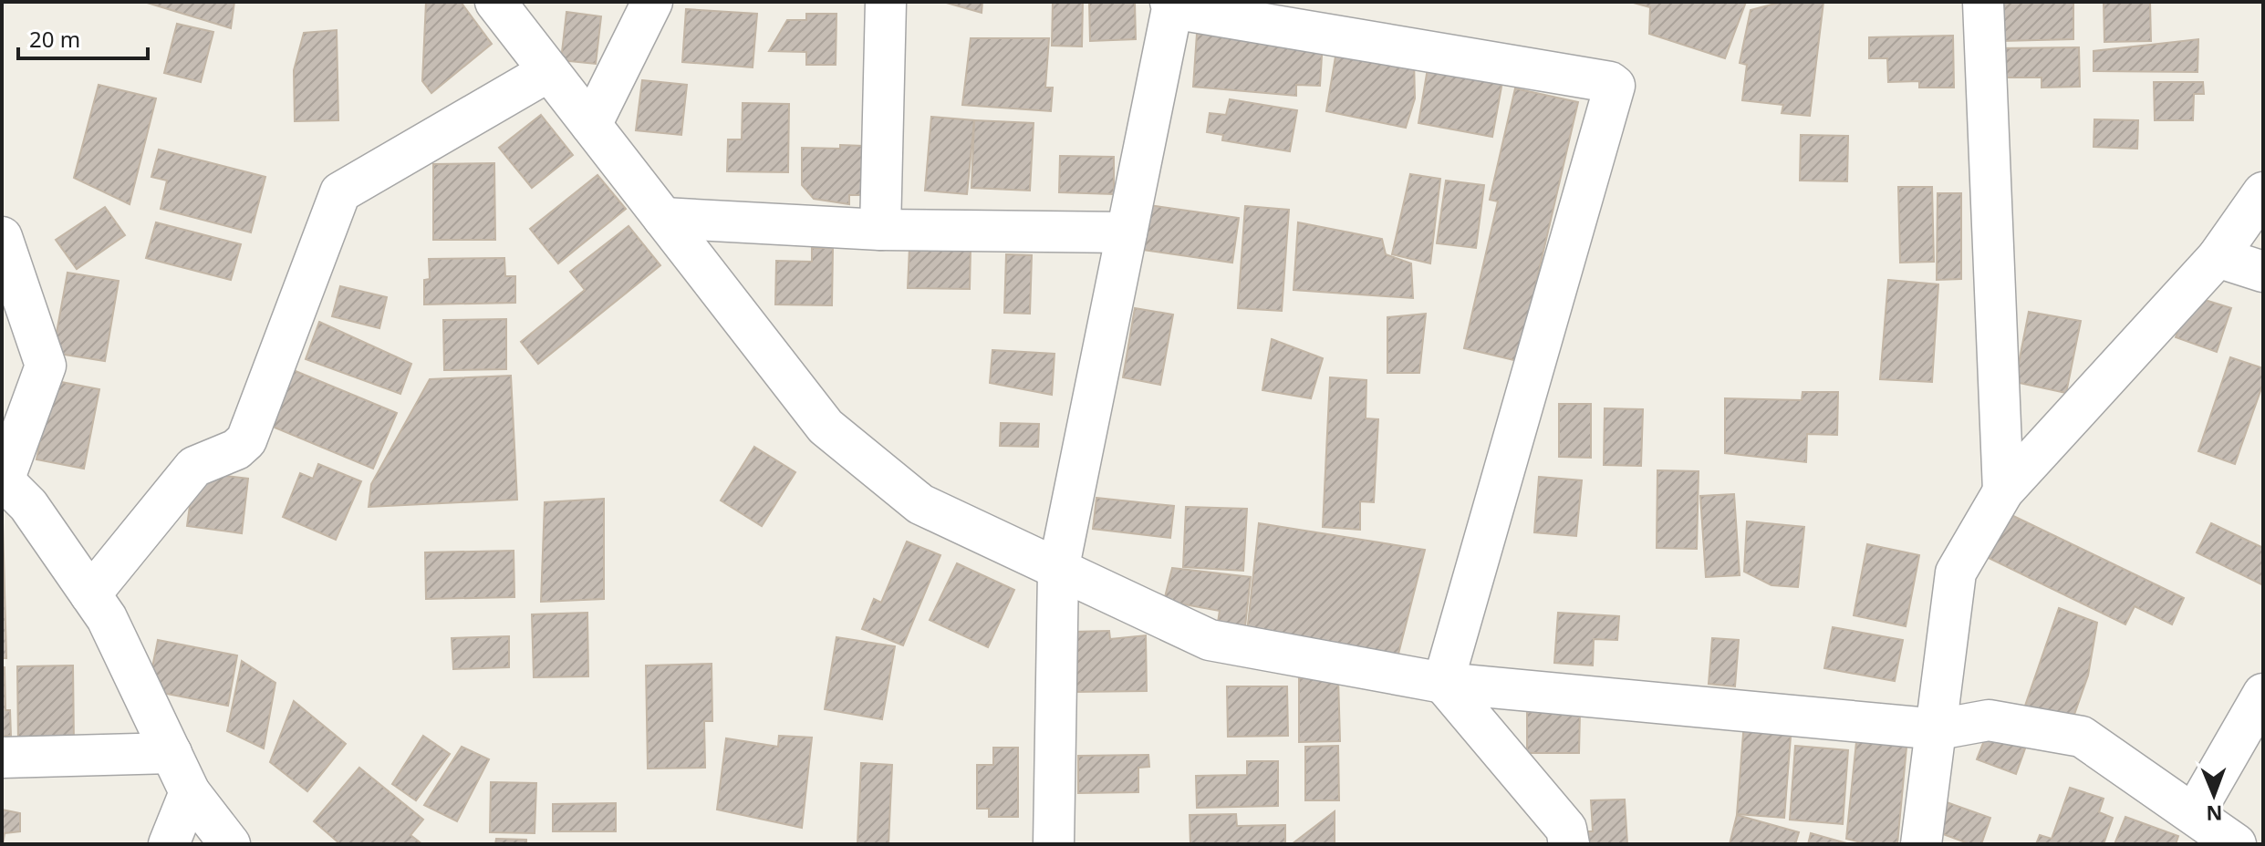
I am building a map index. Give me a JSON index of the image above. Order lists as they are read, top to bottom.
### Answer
{
  "scale_bar": "20 m",
  "north": "bottom"
}
